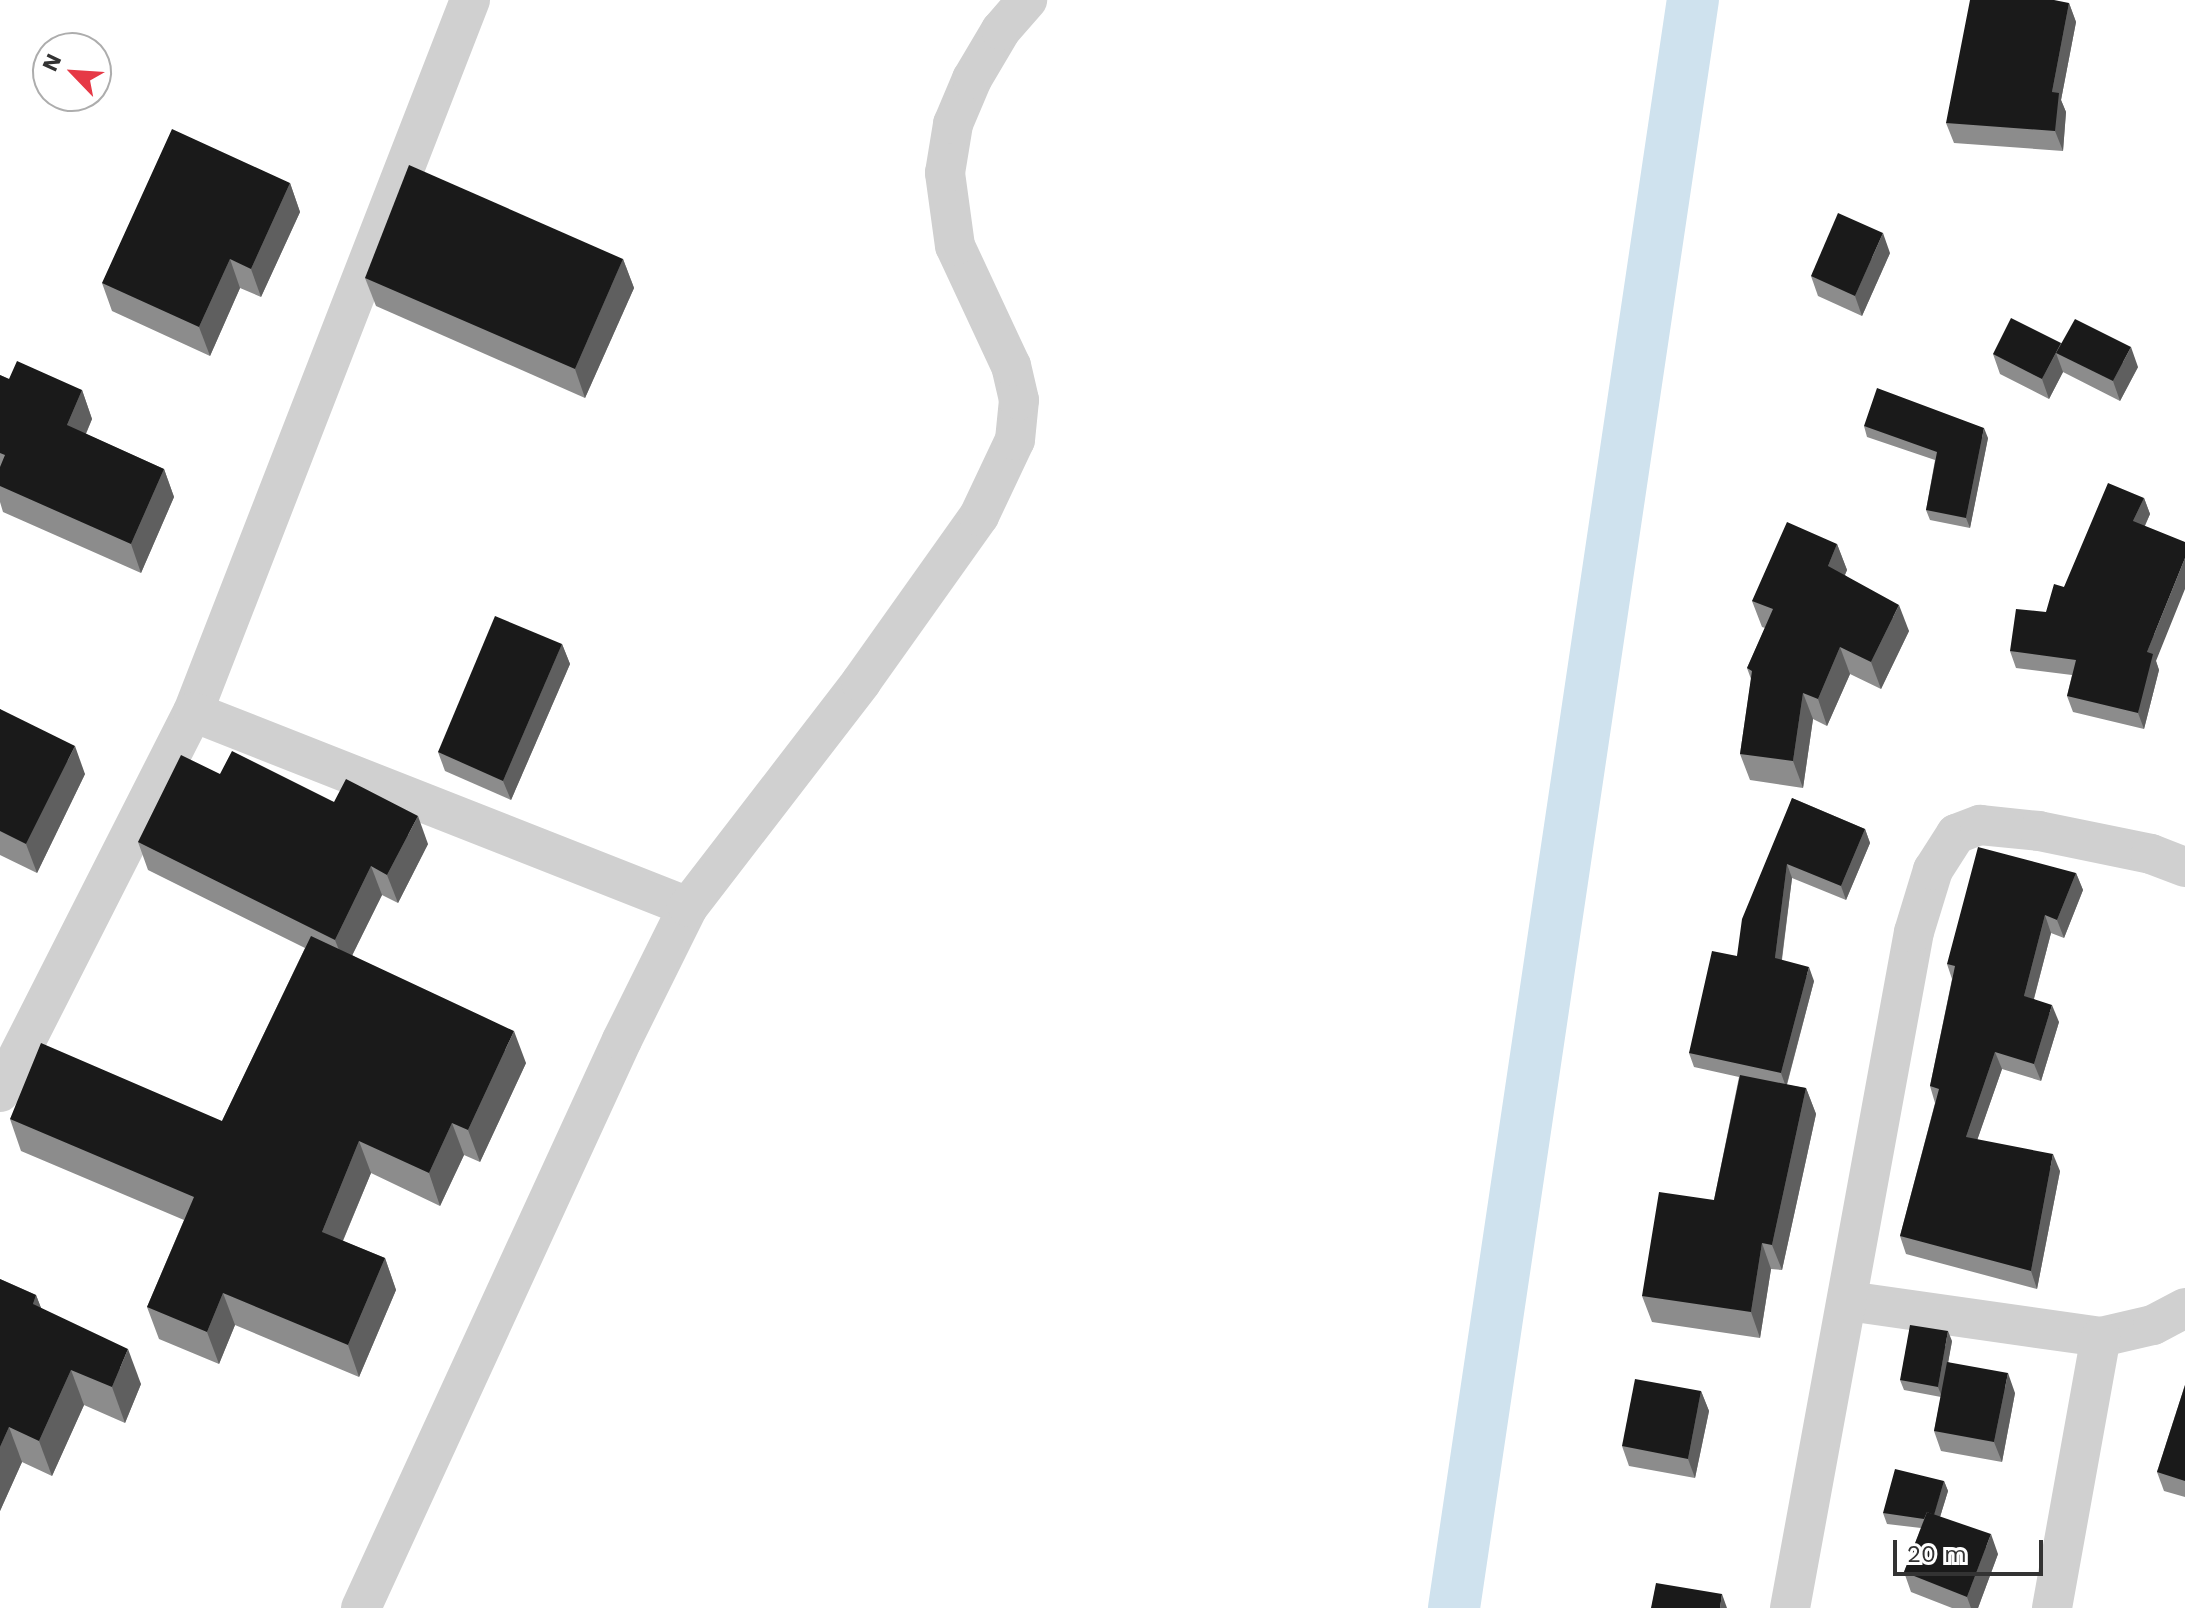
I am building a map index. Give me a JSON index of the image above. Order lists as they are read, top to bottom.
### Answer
{
  "scale_bar": "20 m",
  "north": "top left"
}
